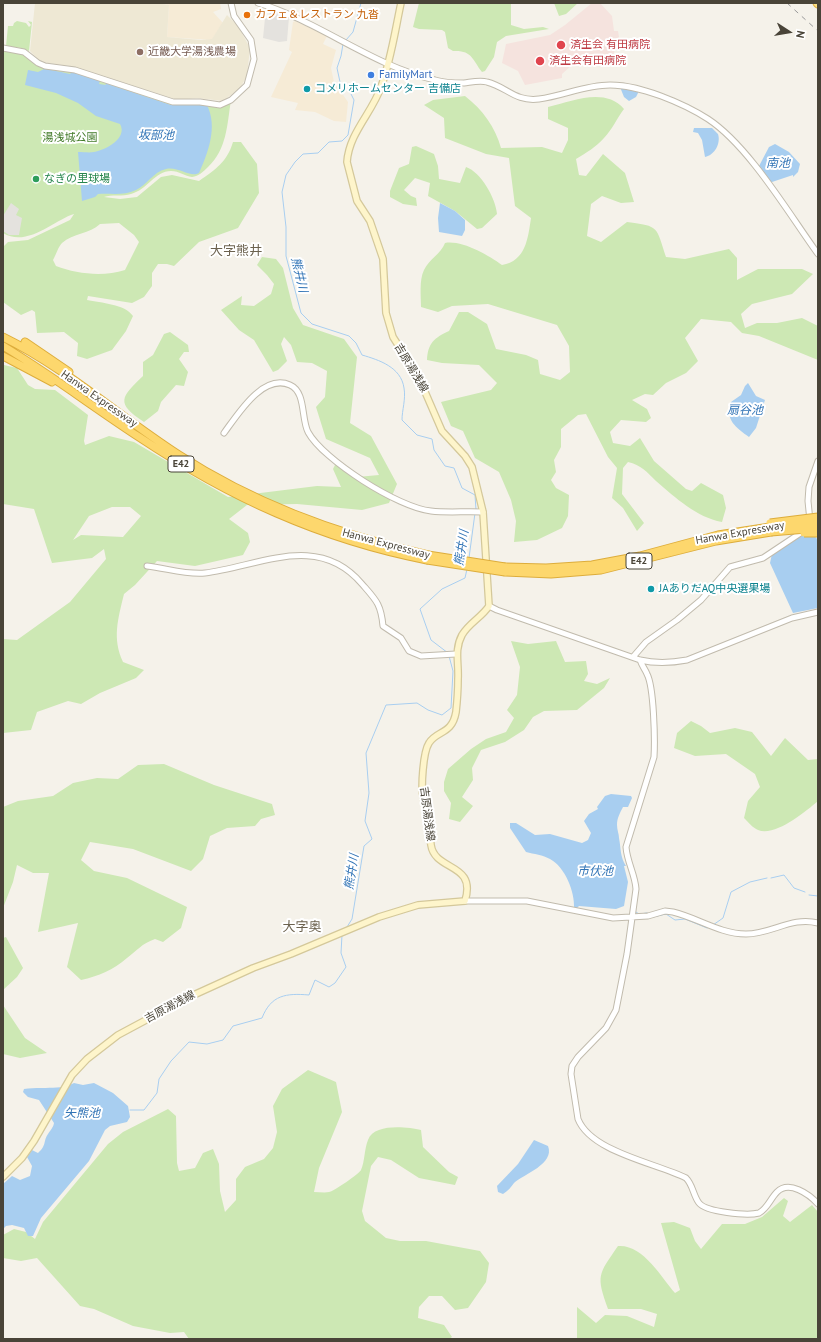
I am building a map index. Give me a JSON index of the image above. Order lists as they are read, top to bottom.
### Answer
{
  "streets": {
    "highway": ["Hanwa Expressway", "E42"],
    "main road": ["吉原湯浅線"]
  },
  "districts": ["大字熊井", "大字奥"],
  "water": [
    "坂部池",
    "南池",
    "熊井川",
    "扇谷池",
    "市伏池",
    "矢熊池"
  ],
  "parks": ["湯浅城公園"],
  "places": [
    "カフェ＆レストラン 九沓",
    "済生会 有田病院",
    "近畿大学湯浅農場",
    "済生会有田病院",
    "FamilyMart",
    "コメリホームセンター 吉備店",
    "なぎの里球場",
    "JAありだAQ中央選果場"
  ],
  "north": "right"
}
